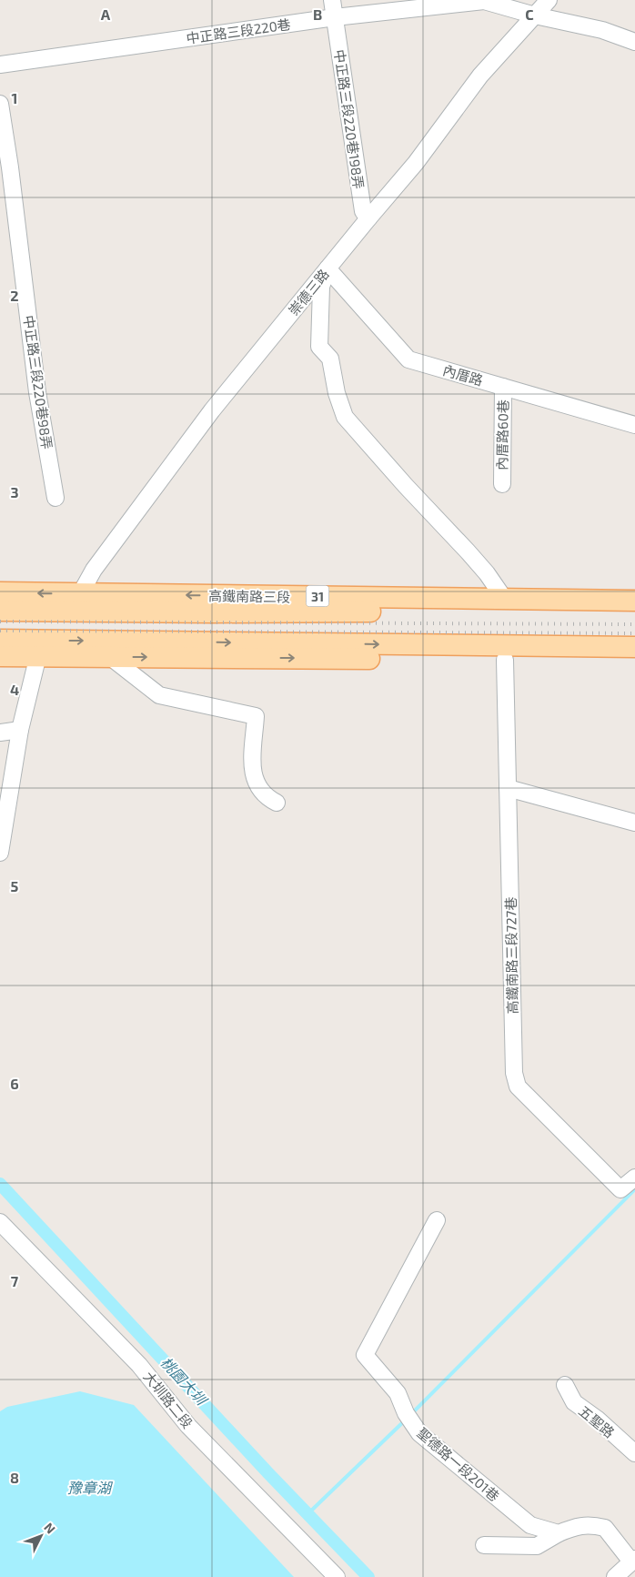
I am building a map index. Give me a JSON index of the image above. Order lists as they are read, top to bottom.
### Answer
{
  "streets": {
    "main road": ["高鐵南路三段", "31"],
    "street": [
      "中正路三段220巷",
      "中正路三段220巷198弄",
      "崇德三路",
      "內厝路",
      "中正路三段220巷98弄",
      "內厝路60巷",
      "高鐵南路三段727巷",
      "大圳路二段",
      "五聖路",
      "聖德路一段201巷"
    ]
  },
  "crossings": [
    ["中正路三段220巷", "中正路三段220巷198弄"],
    ["中正路三段220巷", "崇德三路"],
    ["中正路三段220巷198弄", "崇德三路"],
    ["崇德三路", "內厝路"],
    ["崇德三路", "高鐵南路三段"],
    ["內厝路", "內厝路60巷"]
  ],
  "water": ["桃園大圳", "豫章湖"],
  "north": "top right",
  "grid": {
    "columns": ["A", "B", "C"],
    "rows": [
      "1",
      "2",
      "3",
      "4",
      "5",
      "6",
      "7",
      "8"
    ]
  }
}
